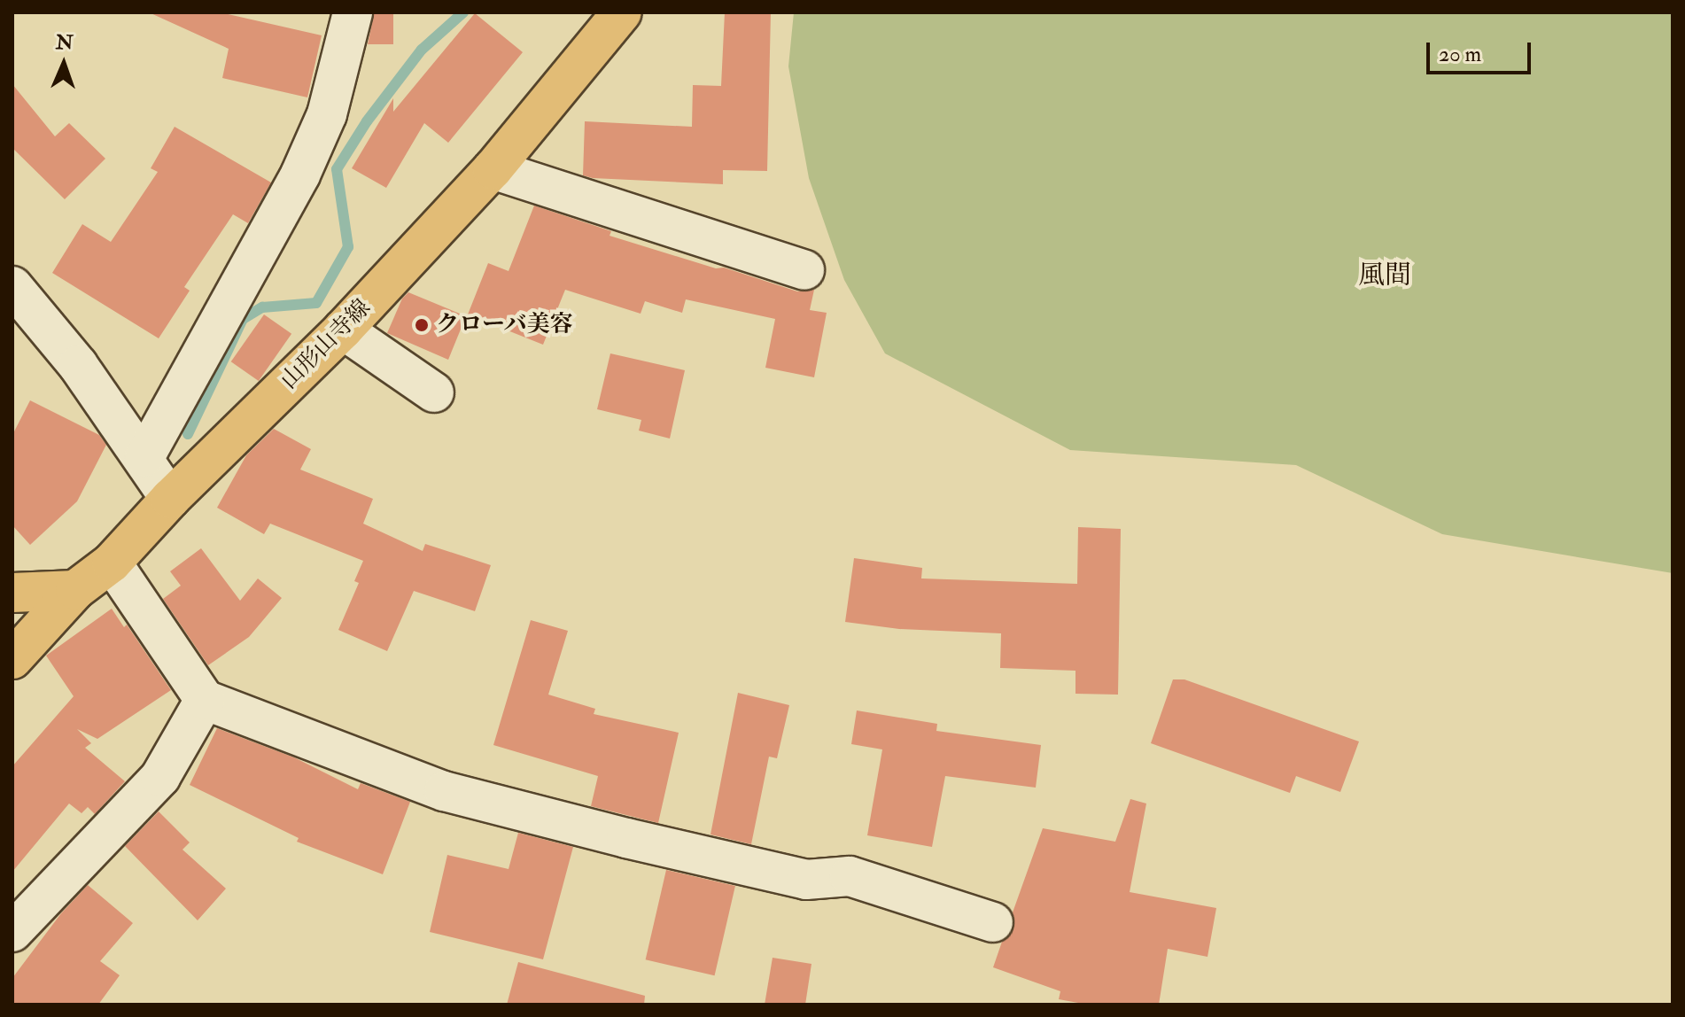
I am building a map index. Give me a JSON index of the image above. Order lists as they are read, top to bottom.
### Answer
{
  "streets": {
    "main road": ["山形山寺線"]
  },
  "districts": ["風間"],
  "places": ["クローバ美容"],
  "scale_bar": "20 m",
  "north": "top"
}
